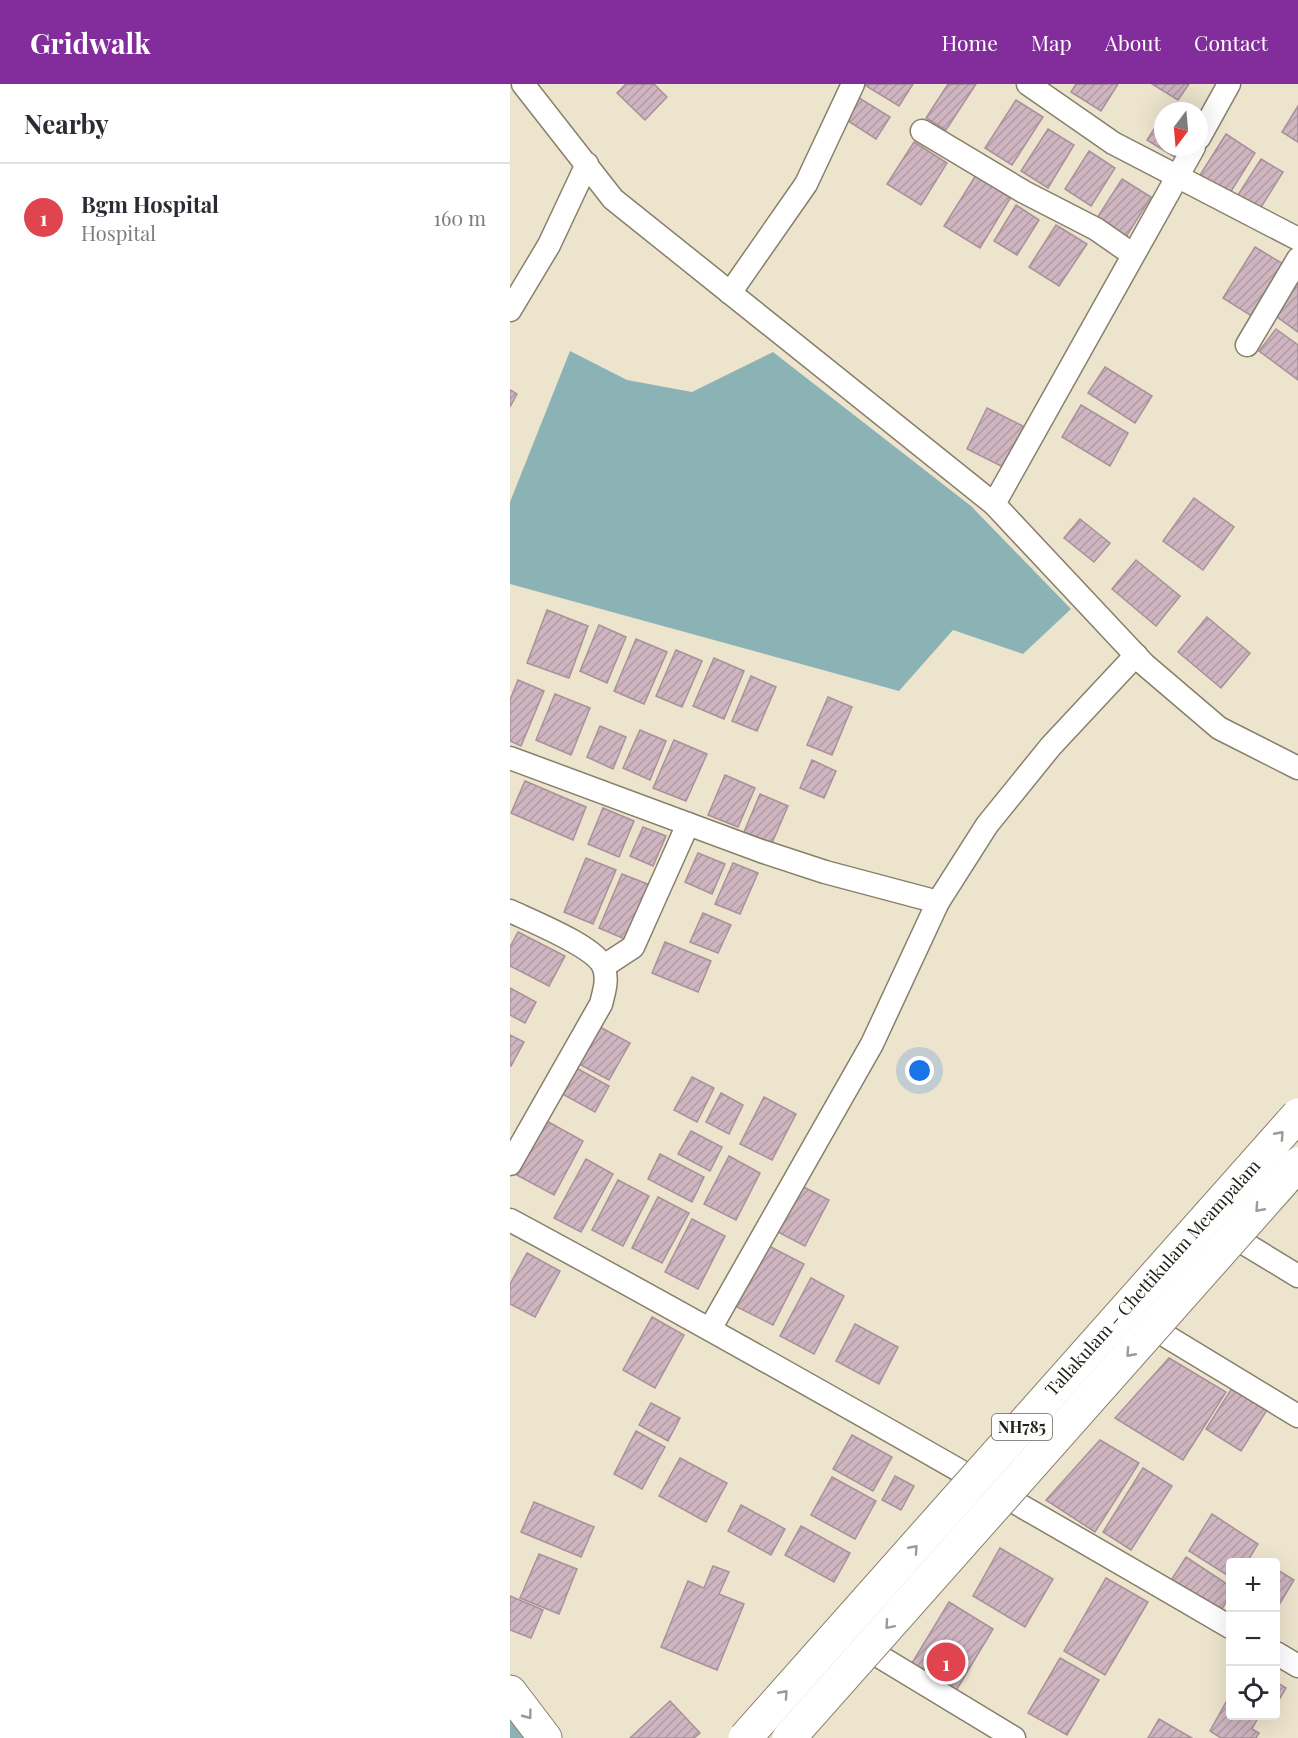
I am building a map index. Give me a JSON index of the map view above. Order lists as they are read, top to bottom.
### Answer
{
  "streets": {
    "main road": ["Tallakulam - Chettikulam Meampalam", "NH785"]
  },
  "north": "bottom",
  "page": {
    "header": "Gridwalk",
    "nav": [
      "Home",
      "Map",
      "About",
      "Contact"
    ],
    "heading": "Nearby",
    "list": [
      {
        "mark": "1",
        "name": "Bgm Hospital",
        "note": "Hospital",
        "value": "160 m"
      }
    ],
    "map_buttons": ["+", "−"],
    "pins": "1"
  }
}
